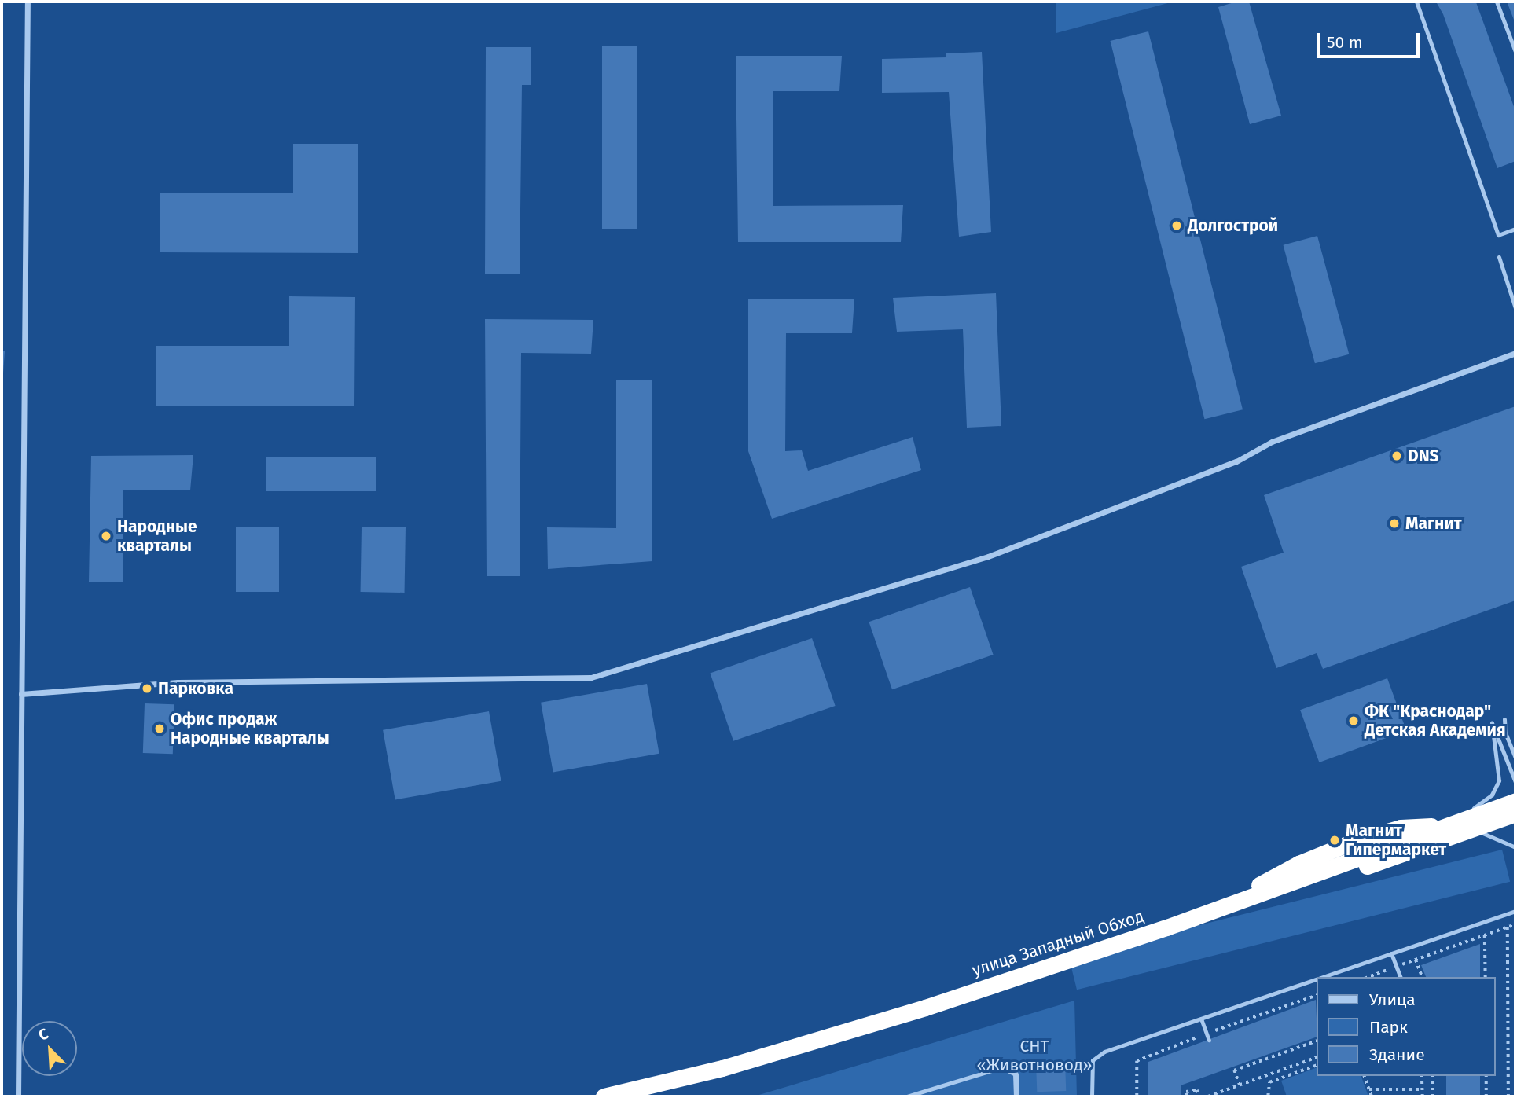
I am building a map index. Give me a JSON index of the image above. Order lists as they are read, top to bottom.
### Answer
{
  "streets": {
    "highway": ["улица Западный Обход"]
  },
  "parks": ["СНТ «Животновод»"],
  "places": [
    "Долгострой",
    "DNS",
    "Магнит",
    "Народные кварталы",
    "Парковка",
    "ФК \"Краснодар\" Детская Академия",
    "Офис продаж Народные кварталы",
    "Магнит Гипермаркет"
  ],
  "legend": ["Улица", "Парк", "Здание"],
  "scale_bar": "50 m",
  "north": "top left"
}
